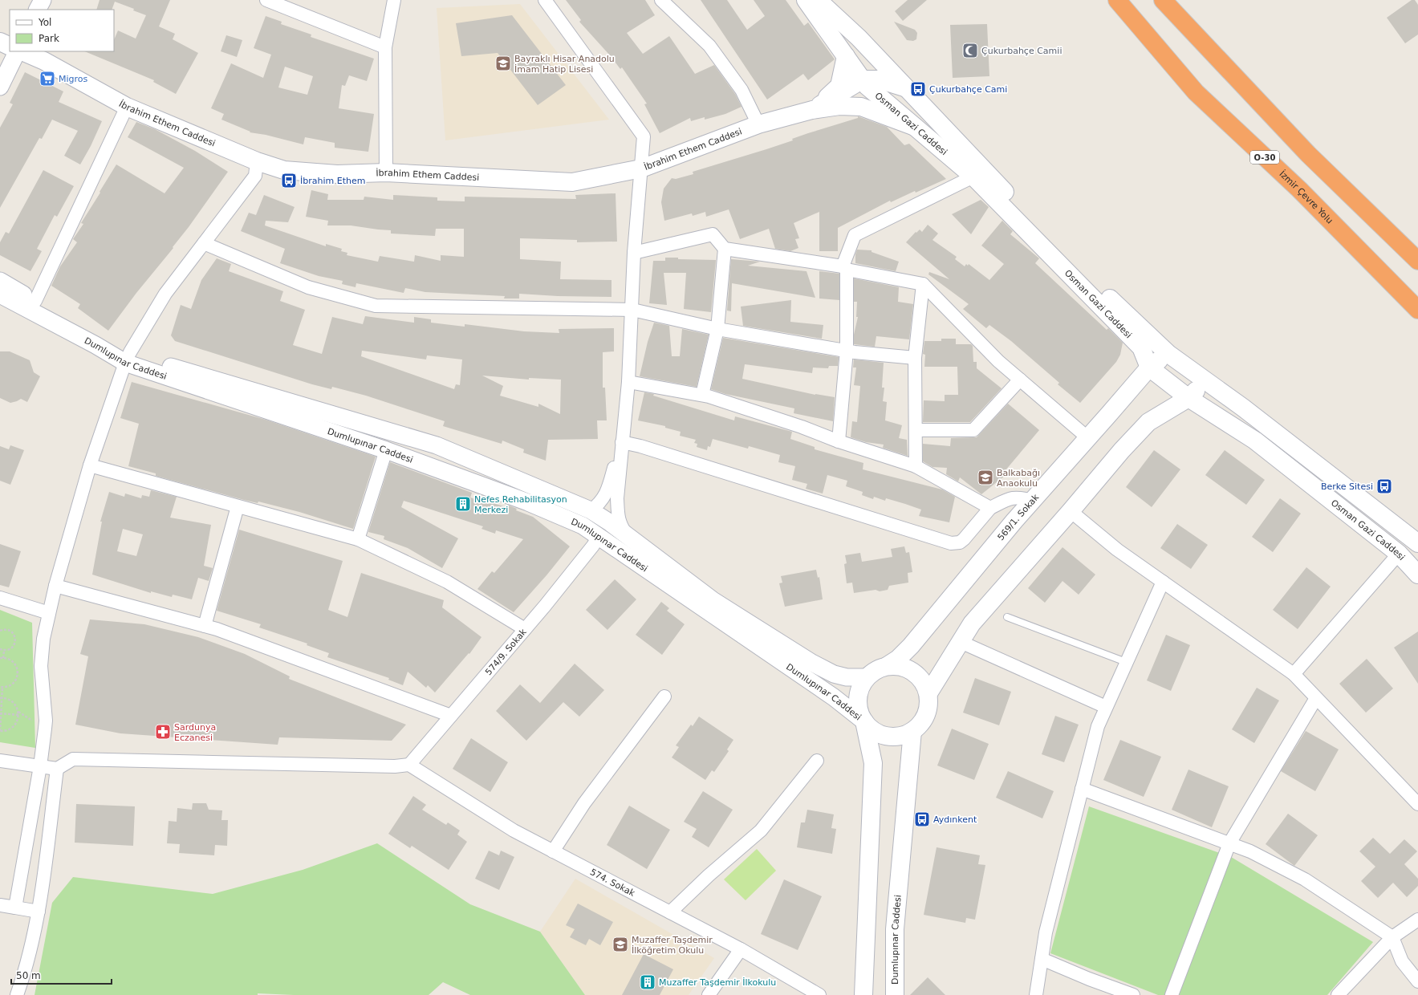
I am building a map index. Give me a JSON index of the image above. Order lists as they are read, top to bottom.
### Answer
{
  "streets": {
    "highway": ["O-30", "İzmir Çevre Yolu"],
    "main road": [
      "İbrahim Ethem Caddesi",
      "Osman Gazi Caddesi",
      "Dumlupınar Caddesi",
      "569/1. Sokak"
    ],
    "street": ["574/9. Sokak", "574. Sokak"]
  },
  "crossings": [
    ["İbrahim Ethem Caddesi", "Osman Gazi Caddesi"],
    ["Osman Gazi Caddesi", "569/1. Sokak"],
    ["Dumlupınar Caddesi", "569/1. Sokak"],
    ["Dumlupınar Caddesi", "574/9. Sokak"],
    ["574/9. Sokak", "574. Sokak"]
  ],
  "places": {
    "mosque": ["Çukurbahçe Camii"],
    "school or university": ["Bayraklı Hisar Anadolu İmam Hatip Lisesi", "Balkabağı Anaokulu", "Muzaffer Taşdemir İlköğretim Okulu"],
    "supermarket": ["Migros"],
    "bus stop": [
      "Çukurbahçe Cami",
      "İbrahim Ethem",
      "Berke Sitesi",
      "Aydınkent"
    ],
    "building": ["Nefes Rehabilitasyon Merkezi", "Muzaffer Taşdemir İlkokulu"],
    "pharmacy": ["Sardunya Eczanesi"]
  },
  "legend": ["Yol", "Park"],
  "scale_bar": "50 m"
}
